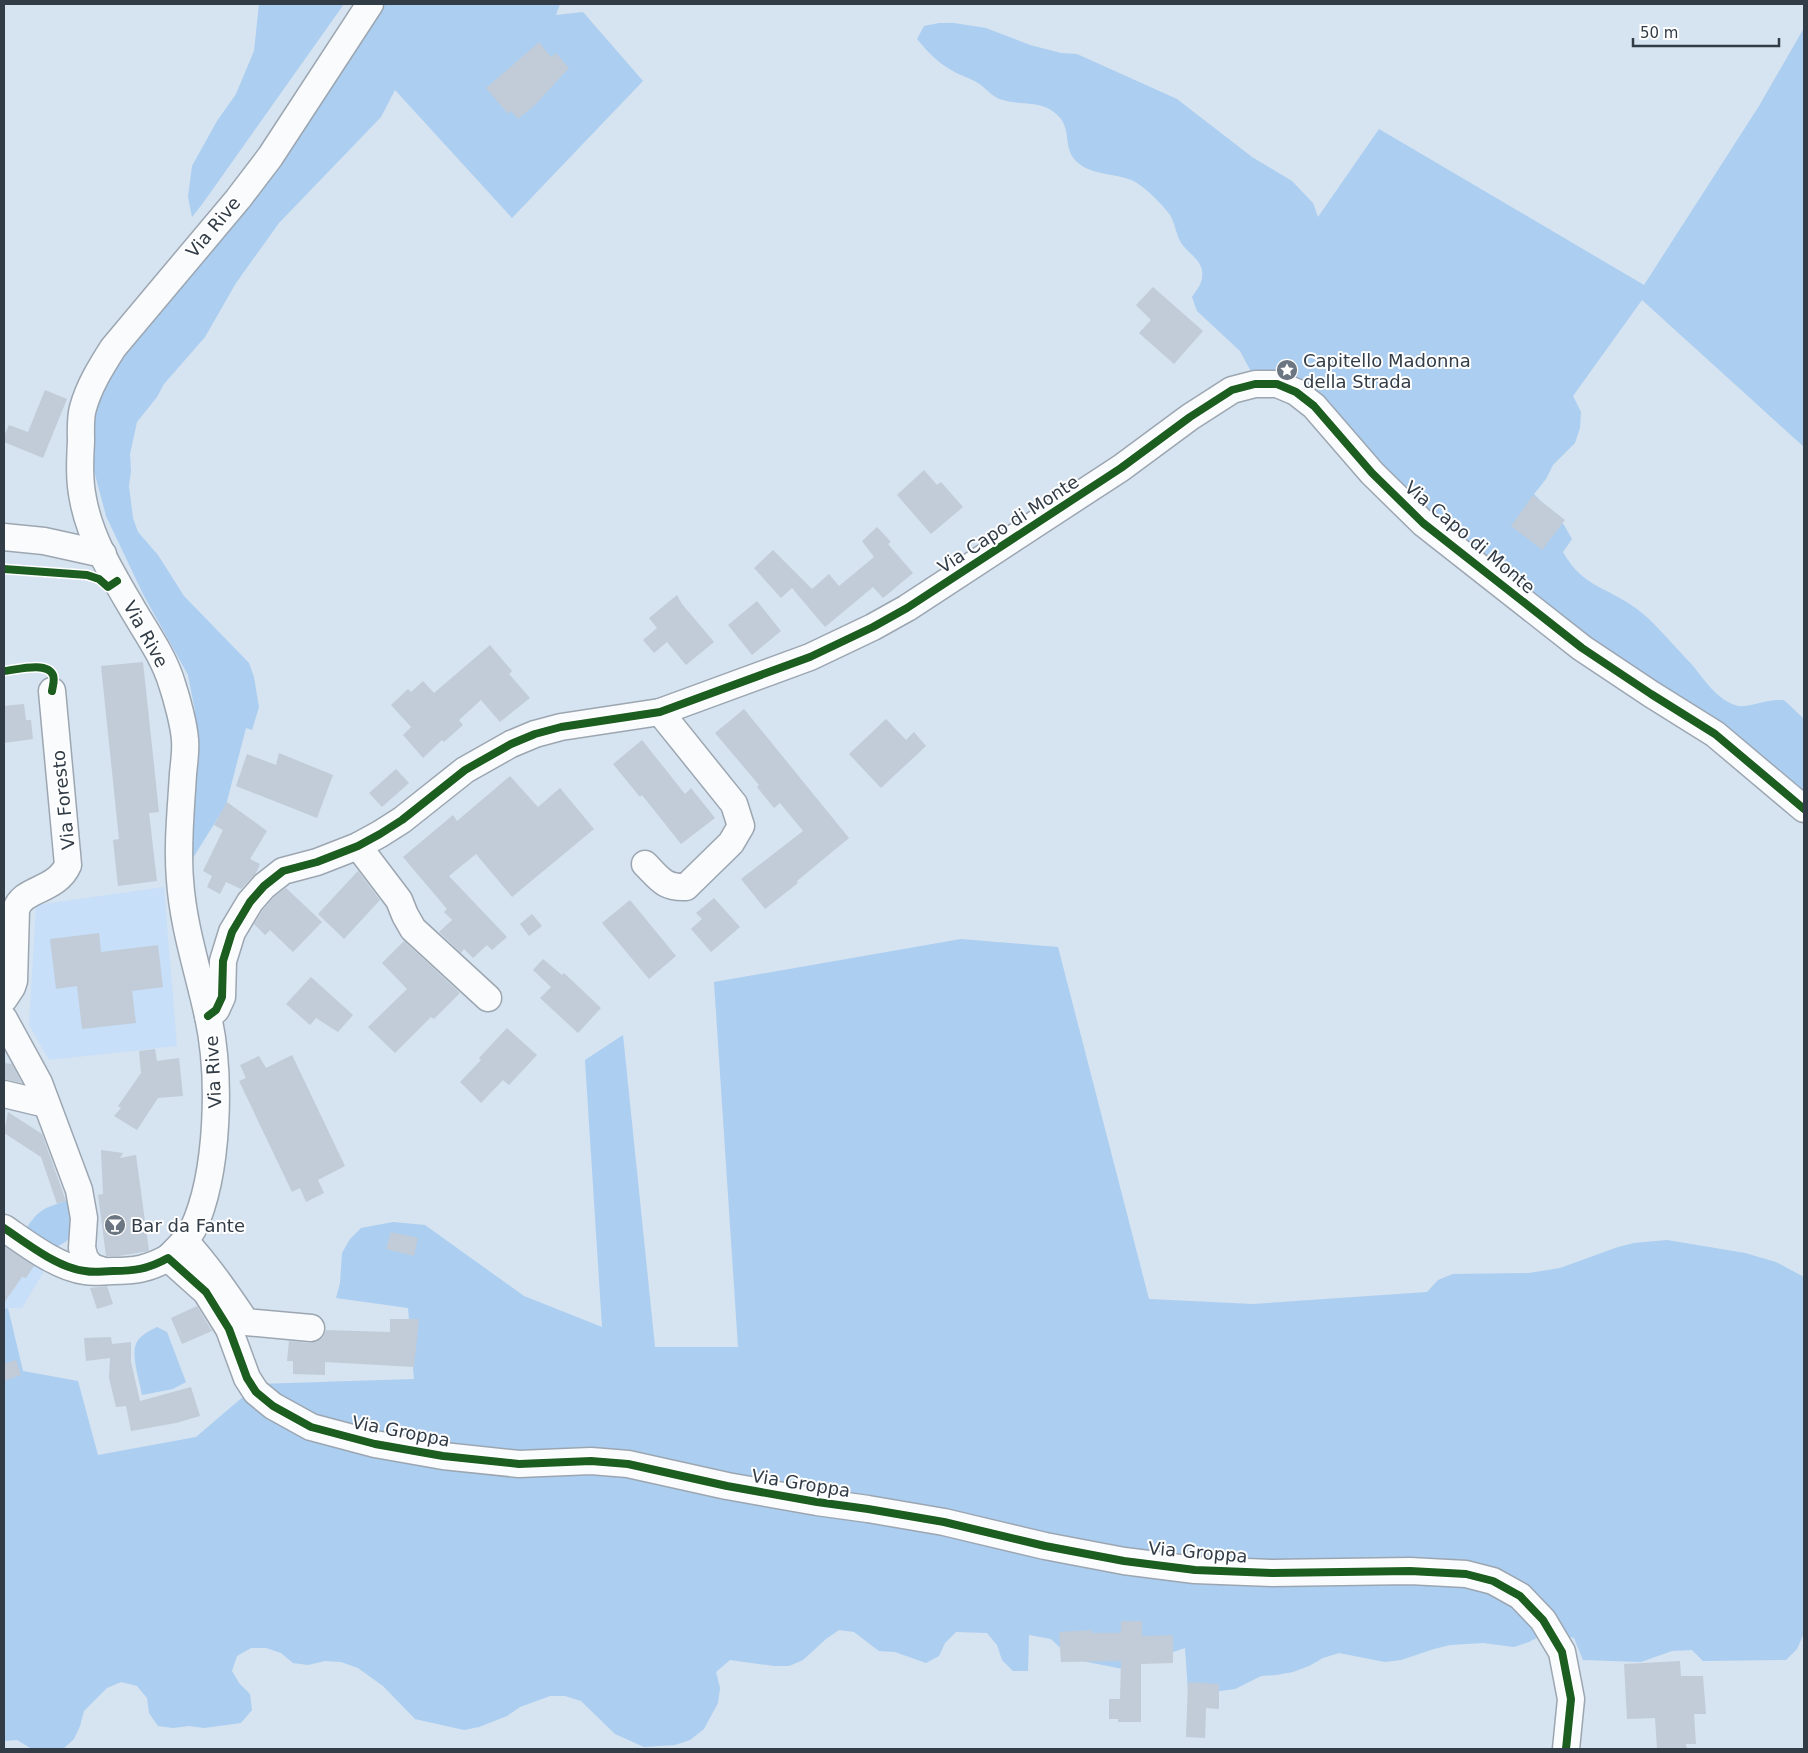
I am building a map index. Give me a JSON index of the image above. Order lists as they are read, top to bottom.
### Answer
{
  "streets": {
    "street": [
      "Via Rive",
      "Via Capo di Monte",
      "Via Foresto",
      "Via Groppa"
    ]
  },
  "crossings": [
    ["Via Rive", "Via Capo di Monte"],
    ["Via Rive", "Via Groppa"]
  ],
  "places": {
    "place": ["Capitello Madonna della Strada"],
    "bar": ["Bar da Fante"]
  },
  "scale_bar": "50 m"
}
